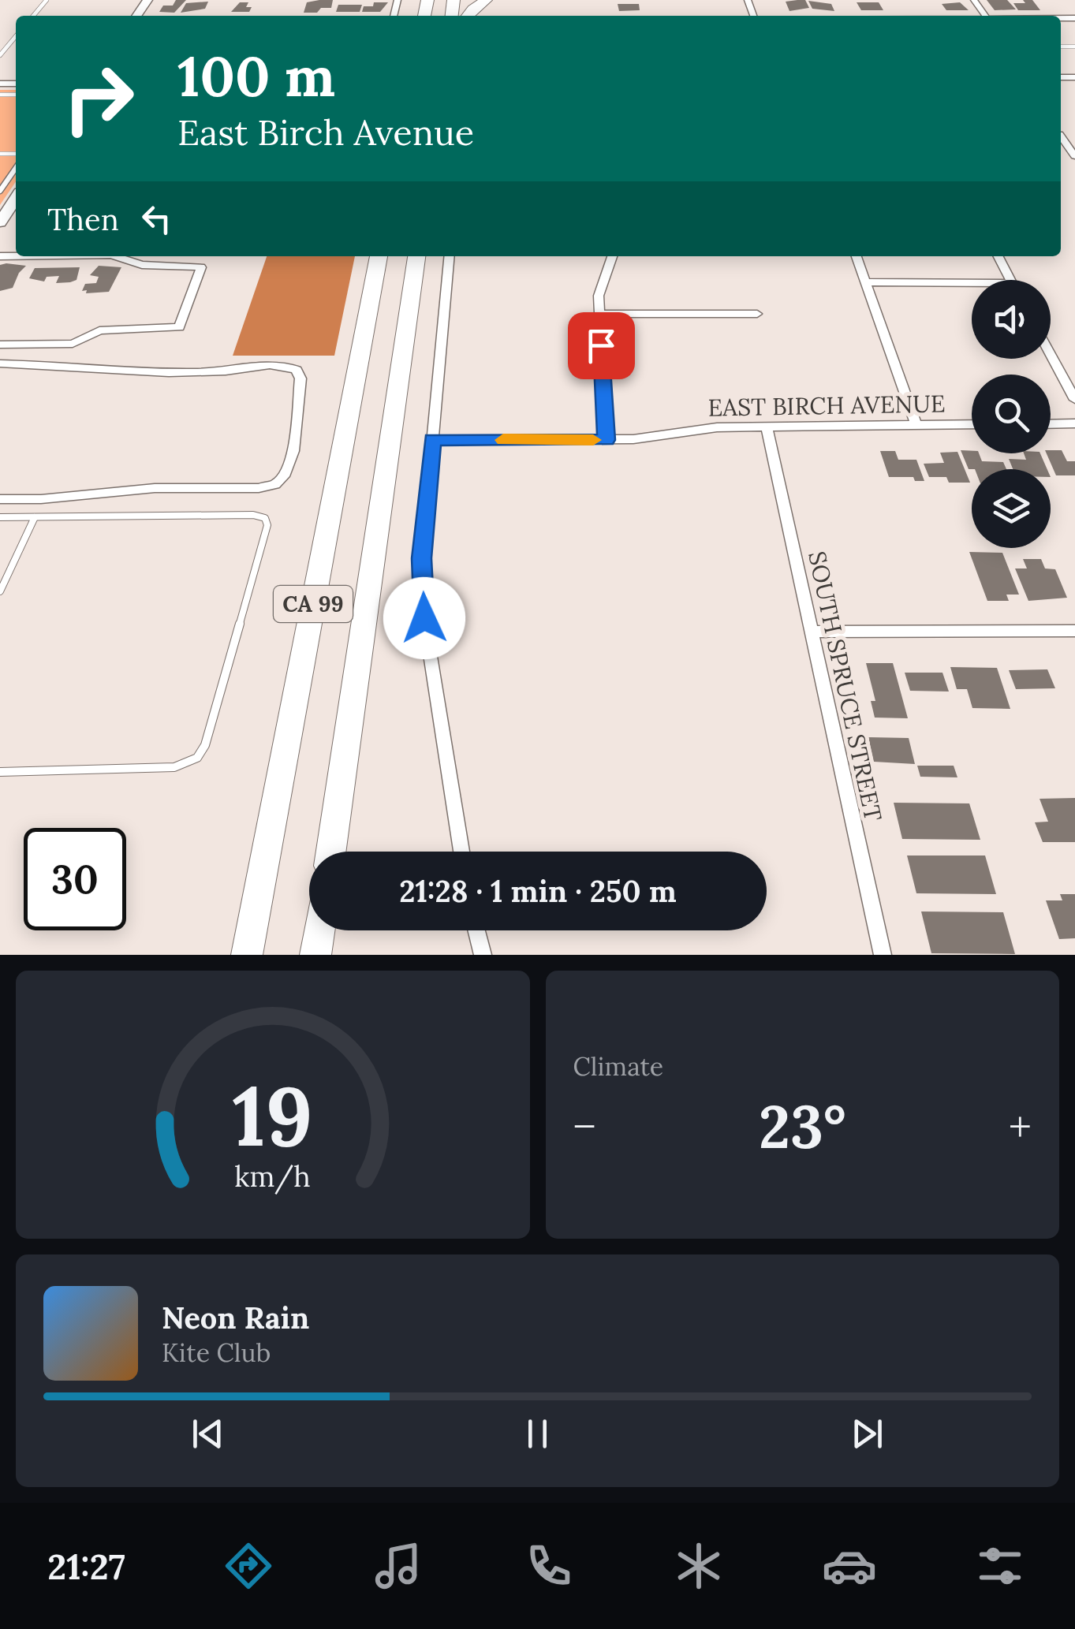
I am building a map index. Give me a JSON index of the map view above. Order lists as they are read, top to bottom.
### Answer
{
  "streets": {
    "highway": ["CA 99"],
    "street": ["EAST BIRCH AVENUE", "SOUTH SPRUCE STREET"]
  },
  "crossings": [
    ["EAST BIRCH AVENUE", "SOUTH SPRUCE STREET"]
  ],
  "page": {
    "turn": ["100 m", "East Birch Avenue"],
    "then": "Then",
    "limit": "30",
    "trip": "21:28 · 1 min · 250 m",
    "tile": "Climate",
    "heat": ["−", "23°", "+"],
    "song": ["Neon Rain", "Kite Club"],
    "tabs": "21:27",
    "gauge": ["19", "km/h"]
  }
}
